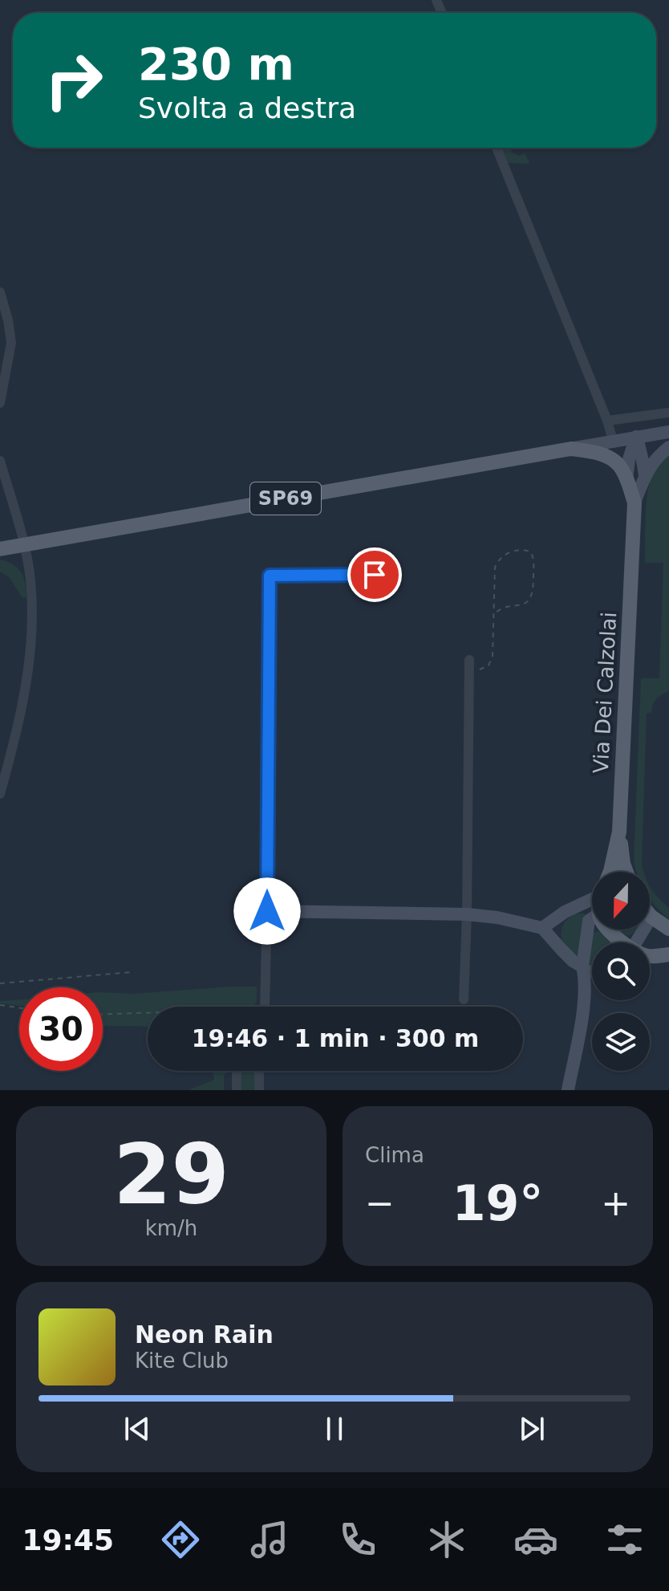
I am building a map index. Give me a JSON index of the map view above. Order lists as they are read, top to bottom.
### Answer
{
  "streets": {
    "main road": ["SP69", "Via Dei Calzolai"]
  },
  "north": "bottom",
  "page": {
    "turn": ["230 m", "Svolta a destra"],
    "limit": "30",
    "trip": "19:46 · 1 min · 300 m",
    "tile": [
      ["29", "km/h"],
      "Clima"
    ],
    "heat": ["−", "19°", "+"],
    "song": ["Neon Rain", "Kite Club"],
    "tabs": "19:45"
  }
}
